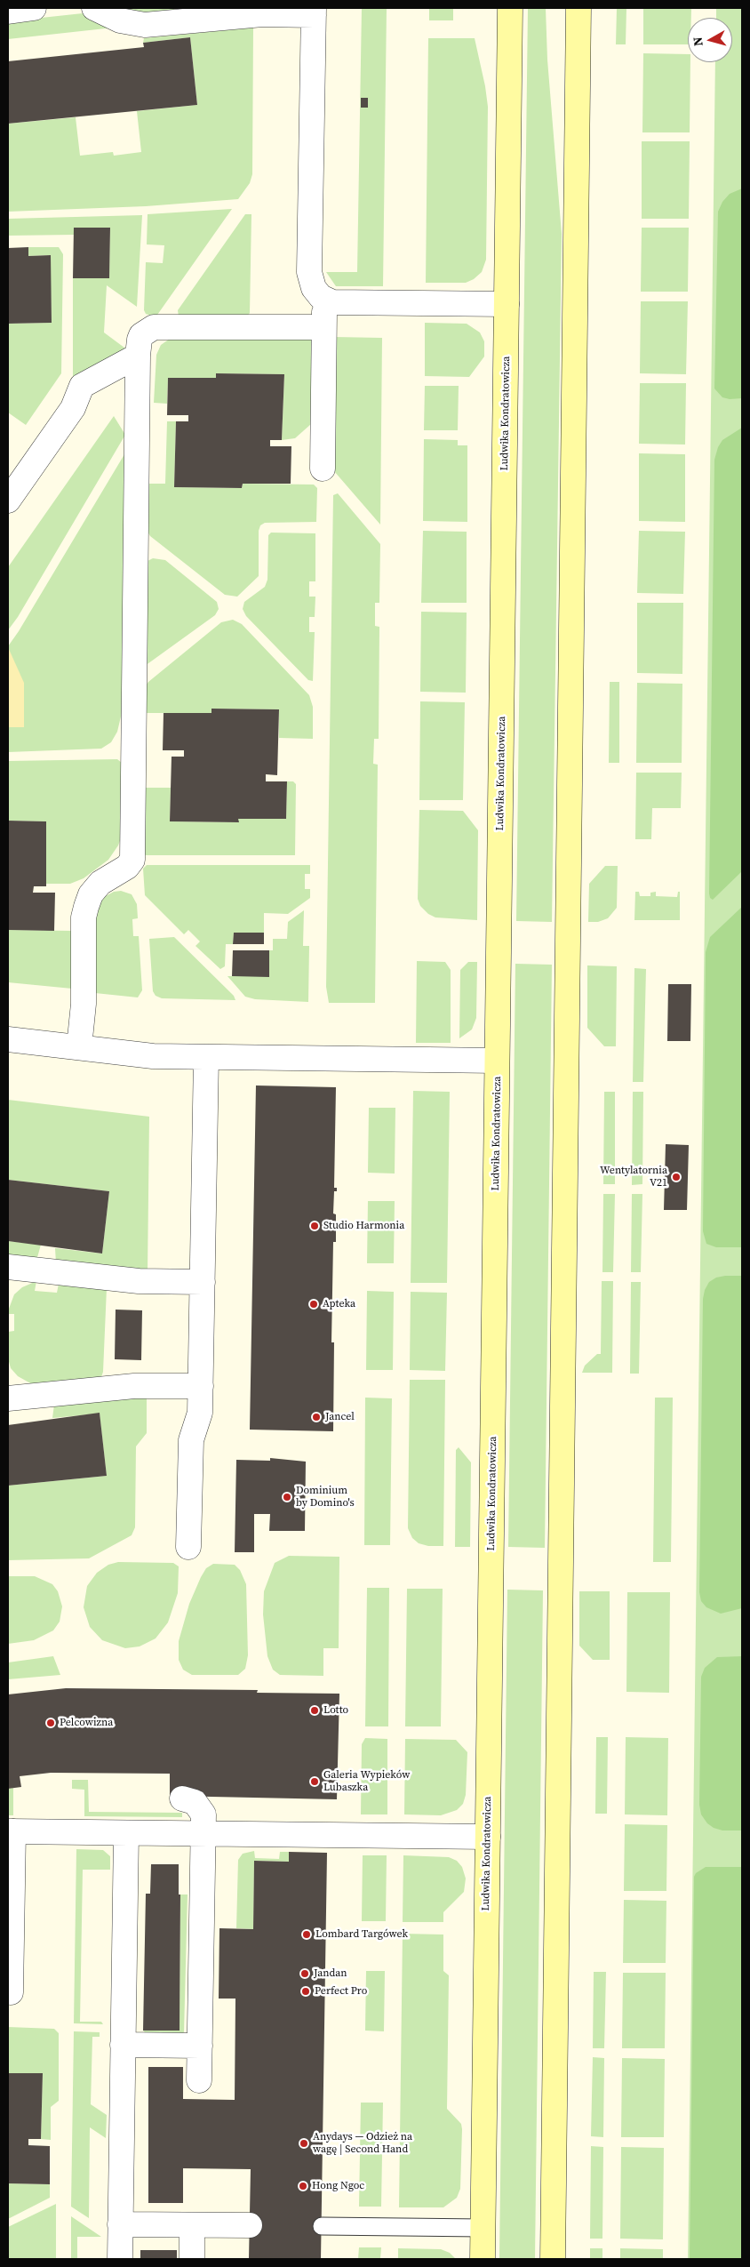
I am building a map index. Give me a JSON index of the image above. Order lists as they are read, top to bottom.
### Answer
{
  "streets": {
    "main road": ["Ludwika Kondratowicza"]
  },
  "places": [
    "Wentylatornia V21",
    "Studio Harmonia",
    "Apteka",
    "Jancel",
    "Dominium by Domino's",
    "Lotto",
    "Pelcowizna",
    "Galeria Wypieków Lubaszka",
    "Lombard Targówek",
    "Jandan",
    "Perfect Pro",
    "Anydays — Odzież na wagę | Second Hand",
    "Hong Ngoc"
  ],
  "north": "left"
}
